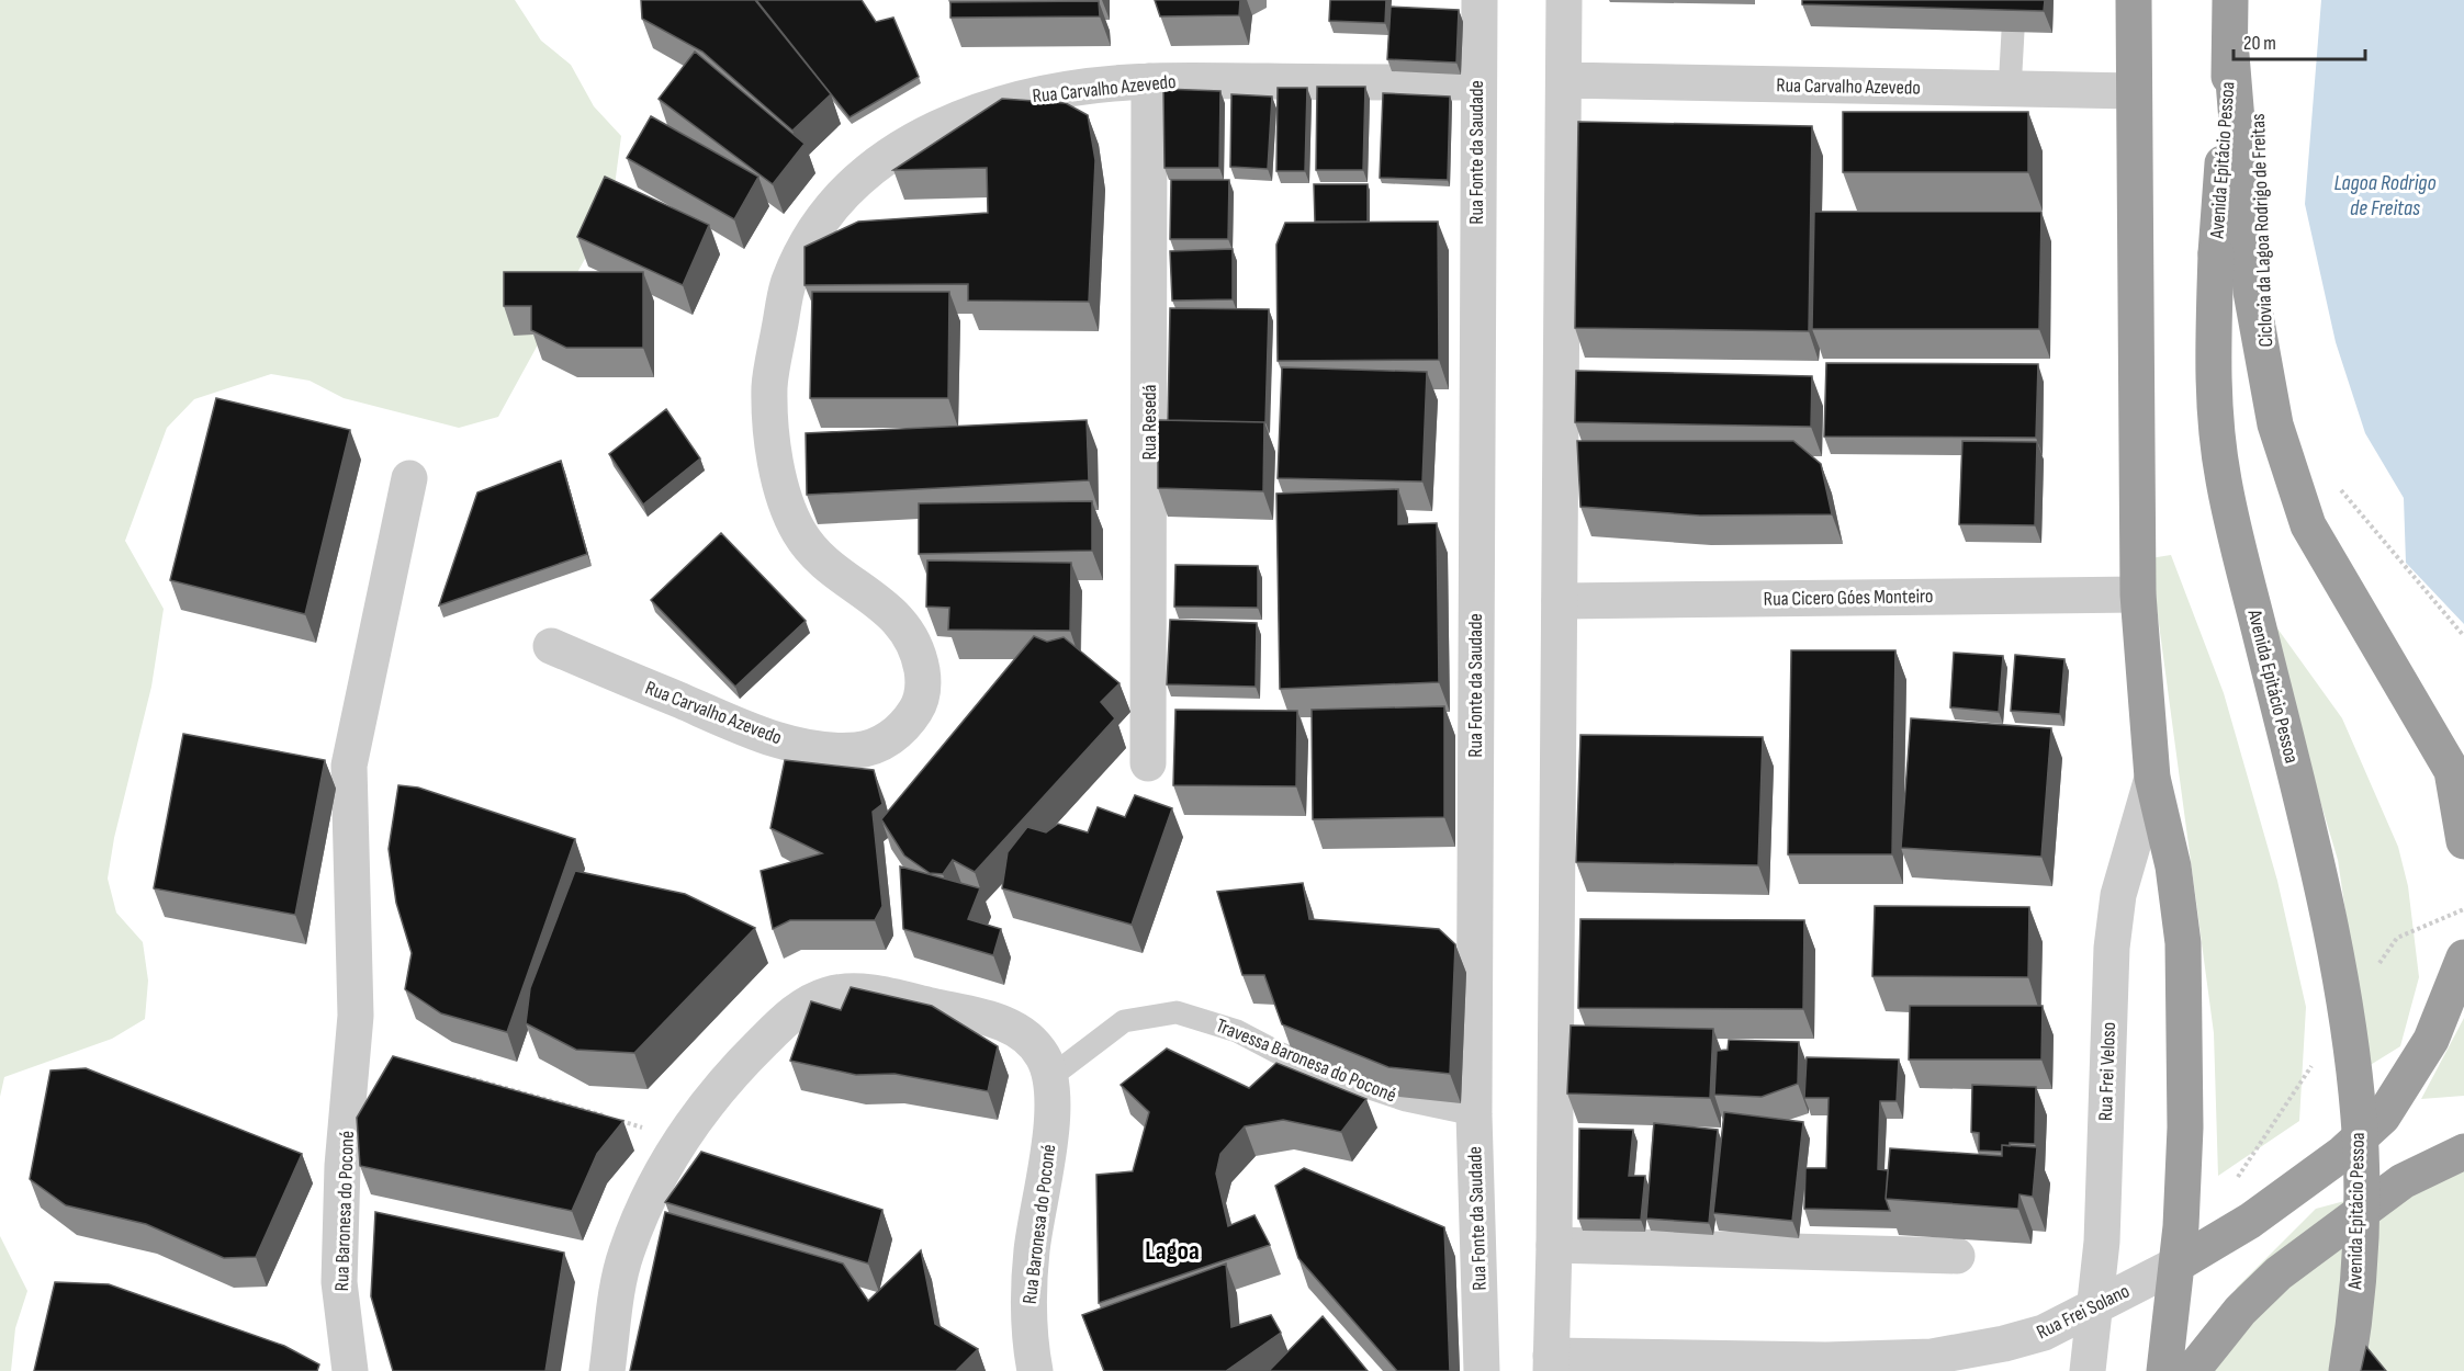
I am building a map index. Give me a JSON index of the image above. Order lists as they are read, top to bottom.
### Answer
{
  "streets": {
    "highway": ["Avenida Epitácio Pessoa"],
    "street": [
      "Rua Carvalho Azevedo",
      "Rua Fonte da Saudade",
      "Rua Resedá",
      "Rua Cicero Góes Monteiro",
      "Rua Frei Veloso",
      "Rua Baronesa do Poconé",
      "Rua Frei Solano"
    ],
    "lane": ["Travessa Baronesa do Poconé"]
  },
  "crossings": [
    ["Rua Carvalho Azevedo", "Rua Fonte da Saudade"],
    ["Rua Carvalho Azevedo", "Rua Resedá"],
    ["Rua Fonte da Saudade", "Travessa Baronesa do Poconé"],
    ["Travessa Baronesa do Poconé", "Rua Baronesa do Poconé"],
    ["Rua Frei Veloso", "Rua Frei Solano"]
  ],
  "districts": ["Lagoa"],
  "water": ["Lagoa Rodrigo de Freitas"],
  "scale_bar": "20 m"
}
